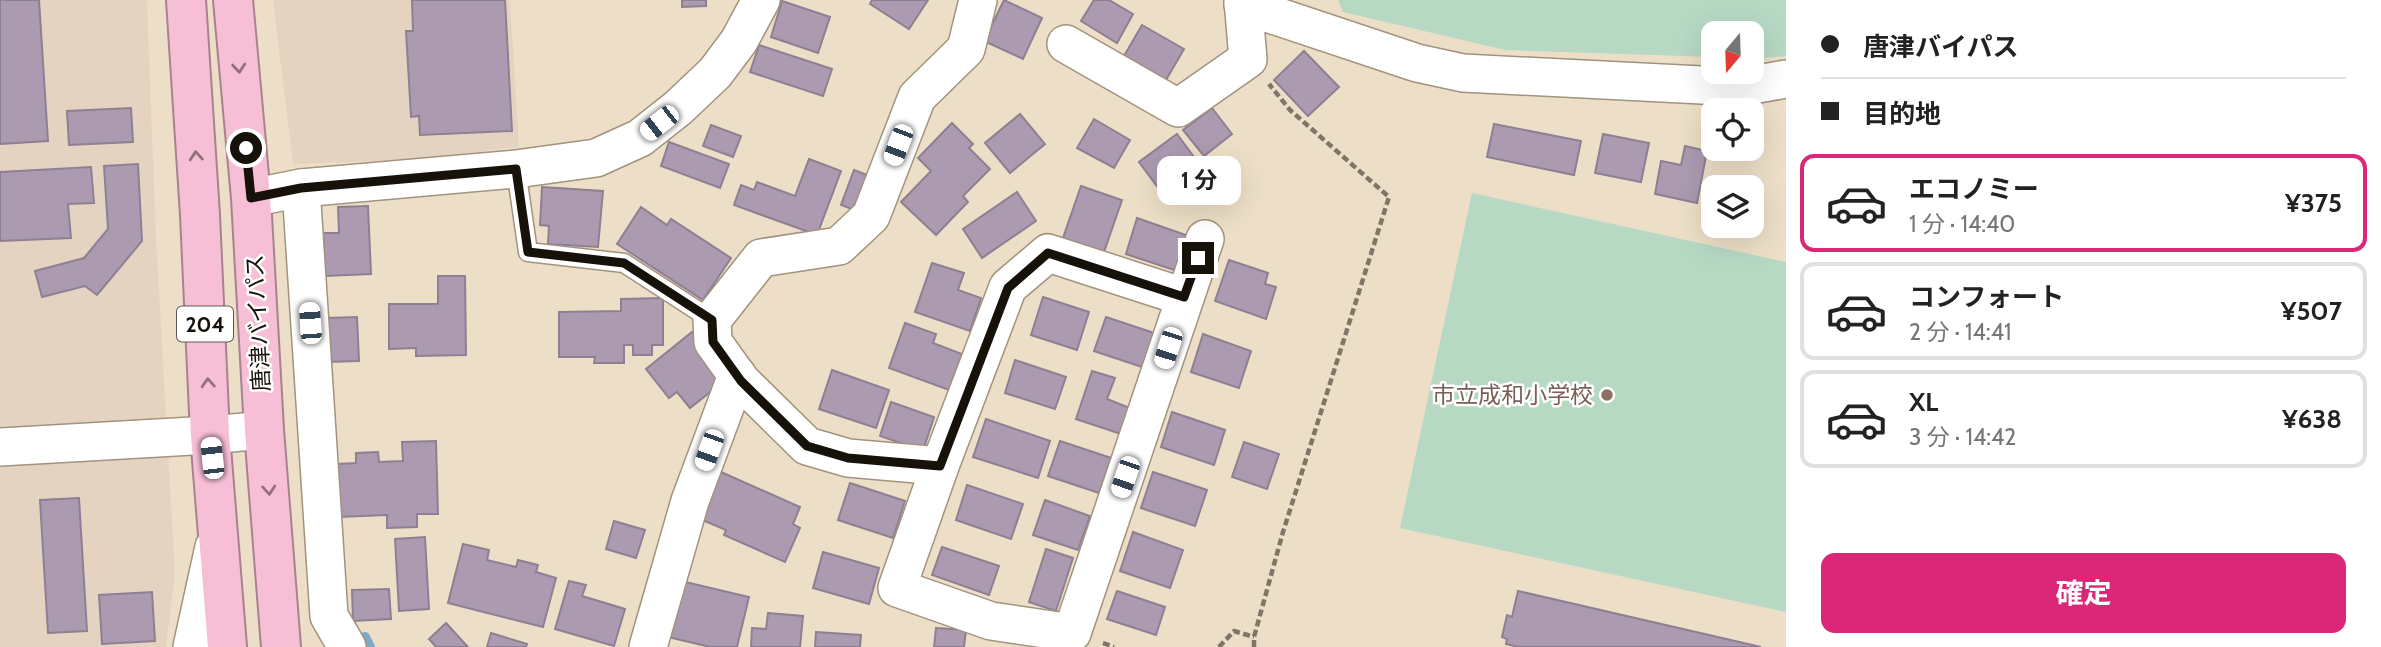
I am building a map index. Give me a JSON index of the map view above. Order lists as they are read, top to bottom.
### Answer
{
  "streets": {
    "highway": ["唐津バイパス", "204"]
  },
  "places": ["市立成和小学校"],
  "north": "bottom",
  "page": {
    "banner": ["唐津バイパス", "目的地"],
    "list": [
      {
        "name": "エコノミー",
        "note": "1 分 · 14:40",
        "value": "¥375"
      },
      {
        "name": "コンフォート",
        "note": "2 分 · 14:41",
        "value": "¥507"
      },
      {
        "name": "XL",
        "note": "3 分 · 14:42",
        "value": "¥638"
      }
    ],
    "bubble": "1 分",
    "buttons": "確定"
  }
}
